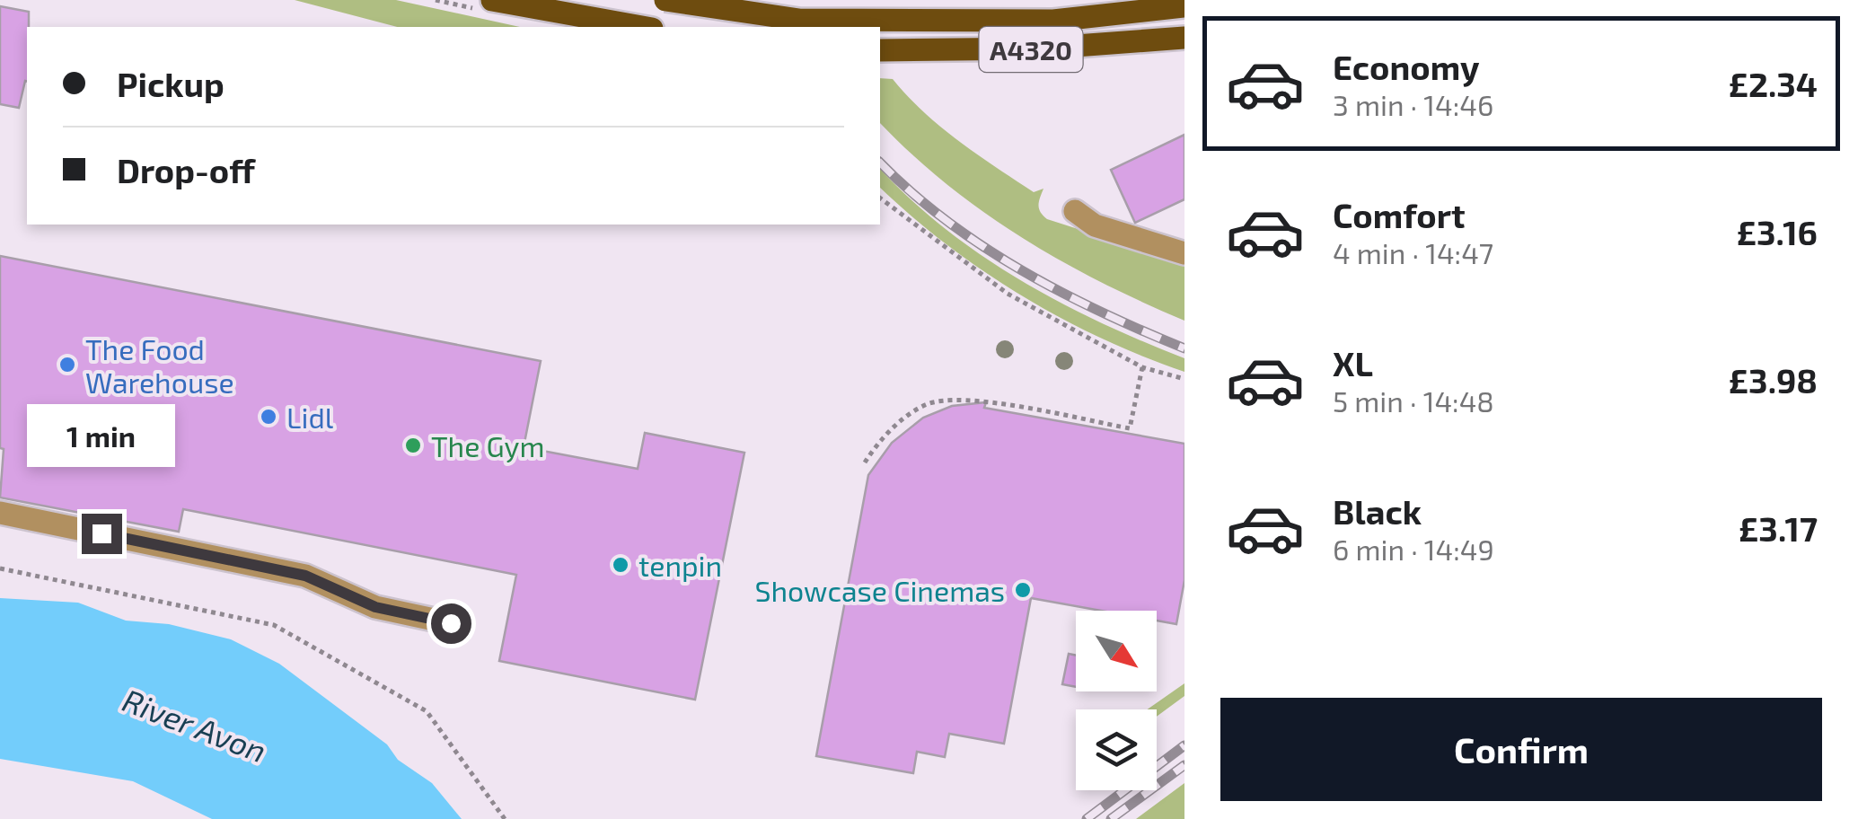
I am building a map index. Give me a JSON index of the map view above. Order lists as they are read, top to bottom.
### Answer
{
  "streets": {
    "main road": ["A4320"]
  },
  "water": ["River Avon"],
  "places": [
    "The Food Warehouse",
    "Lidl",
    "The Gym",
    "tenpin",
    "Showcase Cinemas"
  ],
  "north": "bottom right",
  "page": {
    "list": [
      {
        "name": "Economy",
        "note": "3 min · 14:46",
        "value": "£2.34"
      },
      {
        "name": "Comfort",
        "note": "4 min · 14:47",
        "value": "£3.16"
      },
      {
        "name": "XL",
        "note": "5 min · 14:48",
        "value": "£3.98"
      },
      {
        "name": "Black",
        "note": "6 min · 14:49",
        "value": "£3.17"
      }
    ],
    "banner": ["Pickup", "Drop-off"],
    "bubble": "1 min",
    "buttons": "Confirm"
  }
}
